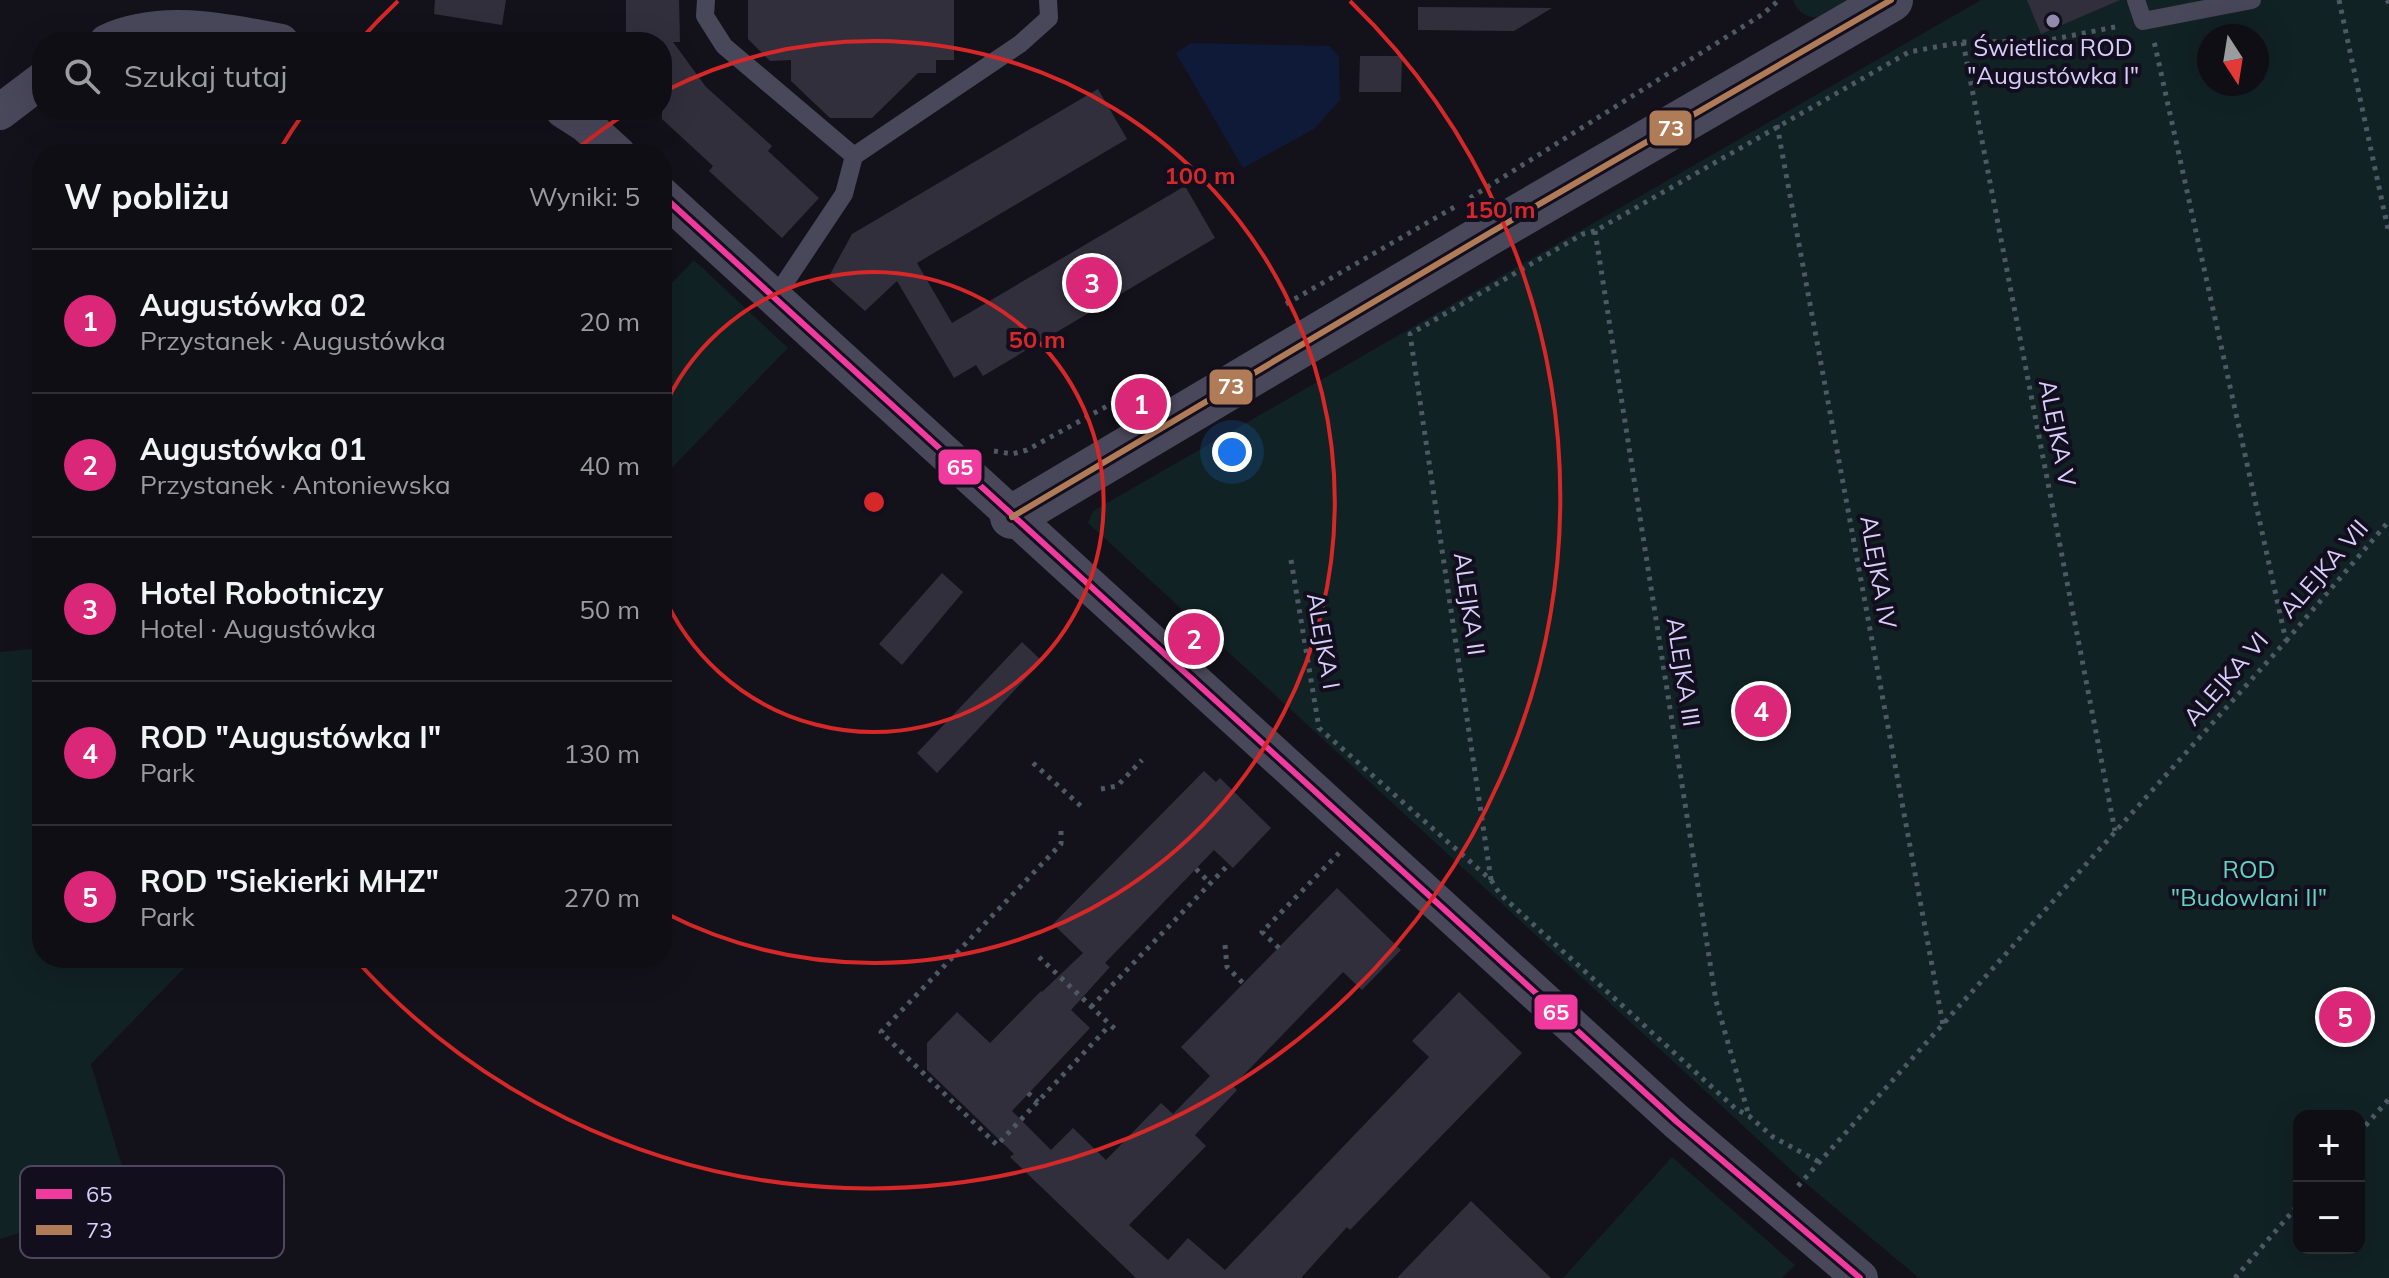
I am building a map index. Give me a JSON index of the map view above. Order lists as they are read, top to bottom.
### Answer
{
  "streets": {
    "path": [
      "ALEJKA V",
      "ALEJKA VII",
      "ALEJKA IV",
      "ALEJKA II",
      "ALEJKA I",
      "ALEJKA III",
      "ALEJKA VI"
    ]
  },
  "crossings": [
    ["ALEJKA V", "ALEJKA VI"],
    ["ALEJKA VII", "ALEJKA VI"],
    ["ALEJKA IV", "ALEJKA VI"],
    ["ALEJKA II", "ALEJKA I"],
    ["ALEJKA II", "ALEJKA III"]
  ],
  "parks": ["ROD \"Budowlani II\""],
  "places": ["Świetlica ROD \"Augustówka I\""],
  "lines": ["transit line 73", "transit line 65"],
  "legend": ["65", "73"],
  "north": "bottom",
  "page": {
    "search": "Szukaj tutaj",
    "heading": ["W pobliżu", "Wyniki: 5"],
    "list": [
      {
        "mark": "1",
        "name": "Augustówka 02",
        "note": "Przystanek · Augustówka",
        "value": "20 m"
      },
      {
        "mark": "2",
        "name": "Augustówka 01",
        "note": "Przystanek · Antoniewska",
        "value": "40 m"
      },
      {
        "mark": "3",
        "name": "Hotel Robotniczy",
        "note": "Hotel · Augustówka",
        "value": "50 m"
      },
      {
        "mark": "4",
        "name": "ROD \"Augustówka I\"",
        "note": "Park",
        "value": "130 m"
      },
      {
        "mark": "5",
        "name": "ROD \"Siekierki MHZ\"",
        "note": "Park",
        "value": "270 m"
      }
    ],
    "pins": [
      "3",
      "1",
      "2",
      "4",
      "5"
    ],
    "map_buttons": ["+", "−"]
  },
  "rings": ["100 m", "150 m", "50 m"]
}
